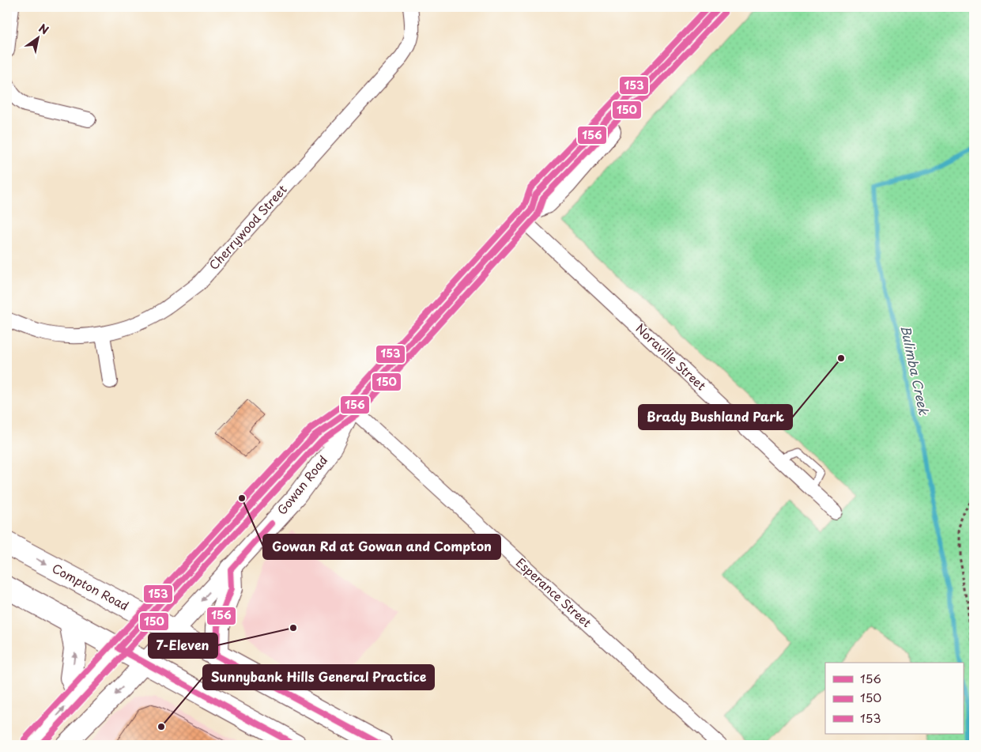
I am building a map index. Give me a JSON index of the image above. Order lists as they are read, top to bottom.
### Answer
{
  "streets": {
    "main road": ["Gowan Road", "Compton Road"],
    "street": ["Cherrywood Street", "Noraville Street", "Esperance Street"]
  },
  "crossings": [
    ["Noraville Street", "Gowan Road"],
    ["Gowan Road", "Compton Road"],
    ["Gowan Road", "Esperance Street"]
  ],
  "water": ["Bulimba Creek"],
  "places": [
    "Brady Bushland Park",
    "Gowan Rd at Gowan and Compton",
    "7-Eleven",
    "Sunnybank Hills General Practice"
  ],
  "lines": ["transit line 156", "transit line 153", "transit line 150"],
  "legend": ["156", "150", "153"],
  "north": "top right"
}
